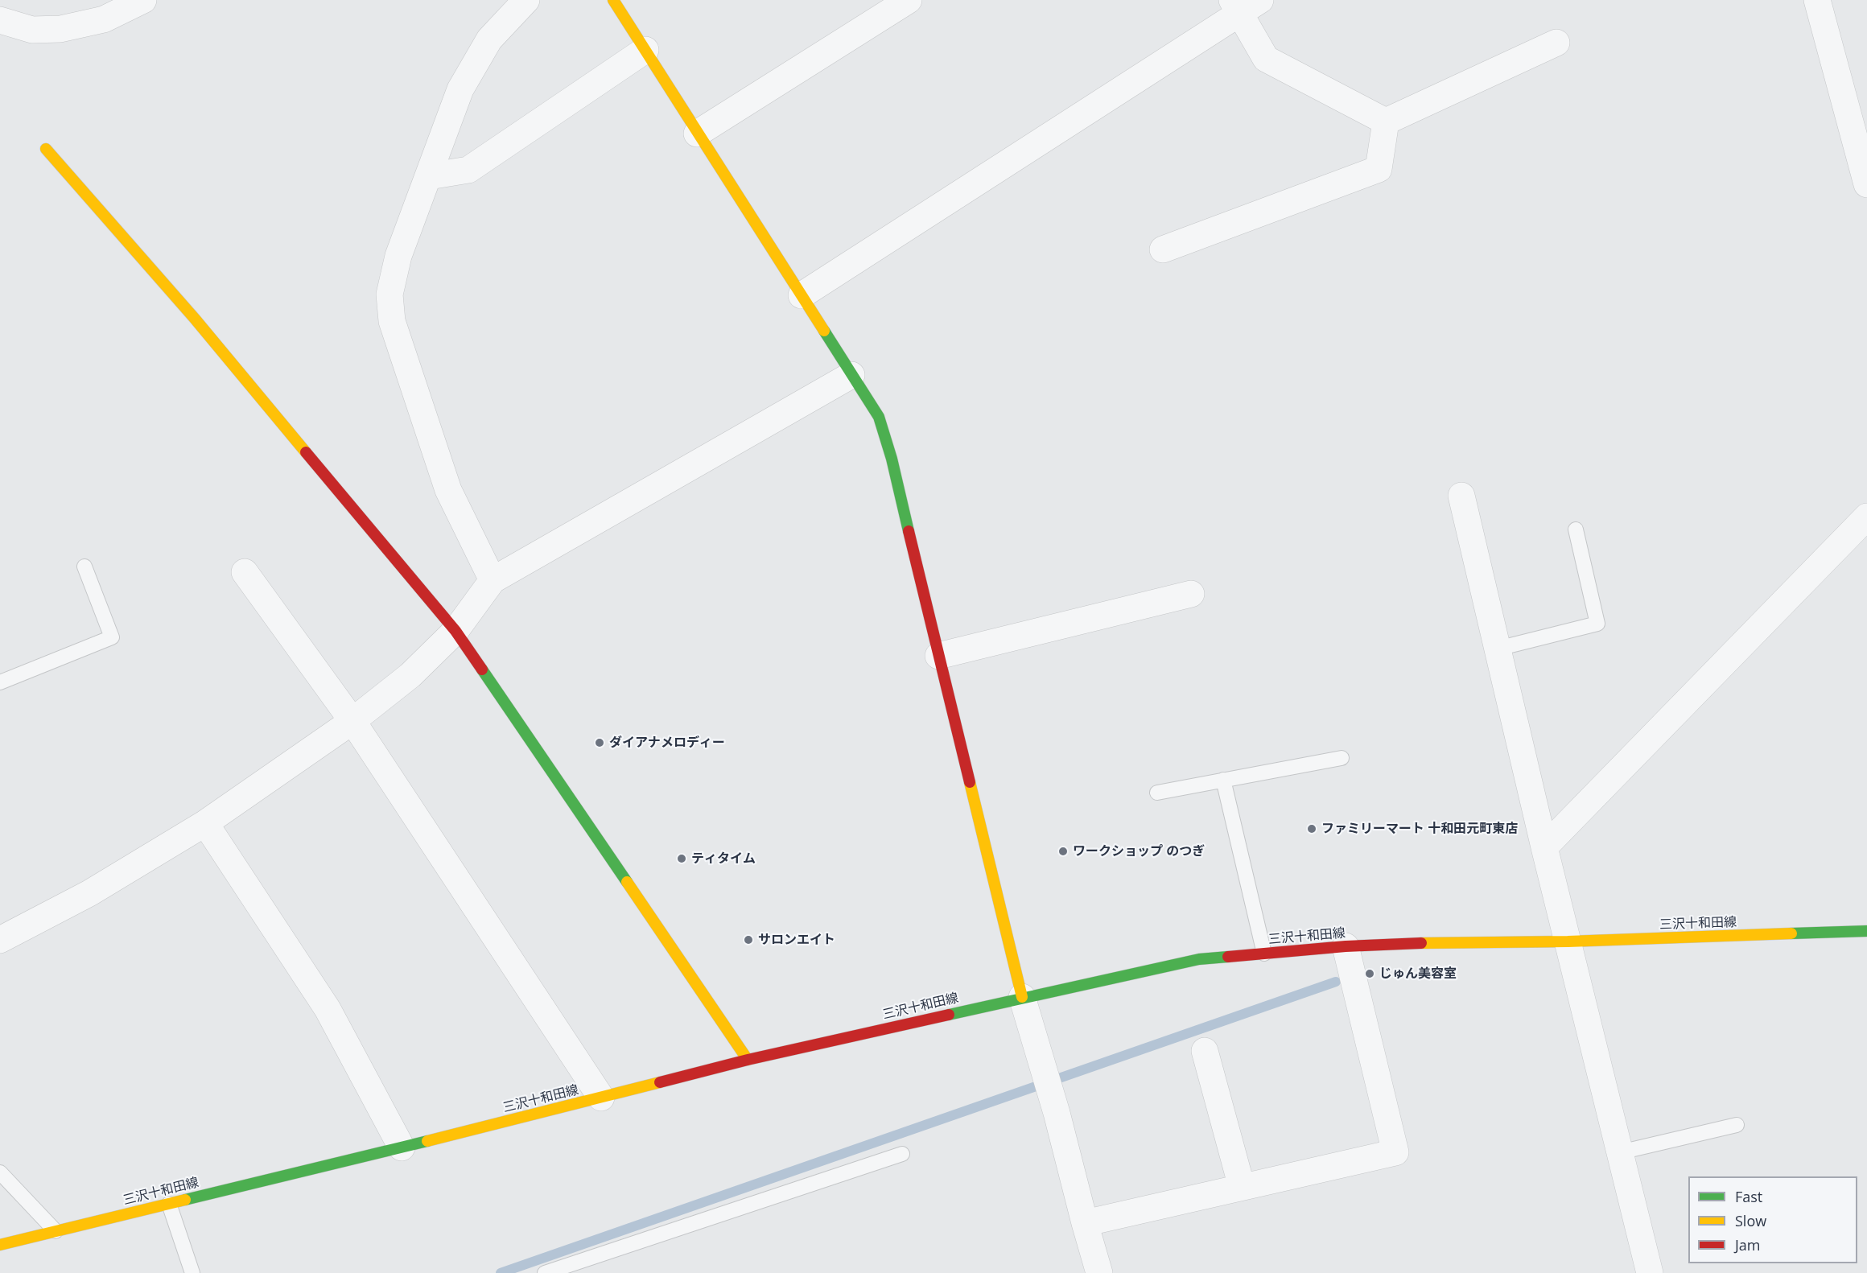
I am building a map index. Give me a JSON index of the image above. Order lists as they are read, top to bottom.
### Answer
{
  "streets": {
    "street": ["三沢十和田線"]
  },
  "places": [
    "ダイアナメロディー",
    "ファミリーマート 十和田元町東店",
    "ワークショップ のつぎ",
    "ティタイム",
    "サロンエイト",
    "じゅん美容室"
  ],
  "legend": ["Fast", "Slow", "Jam"]
}
